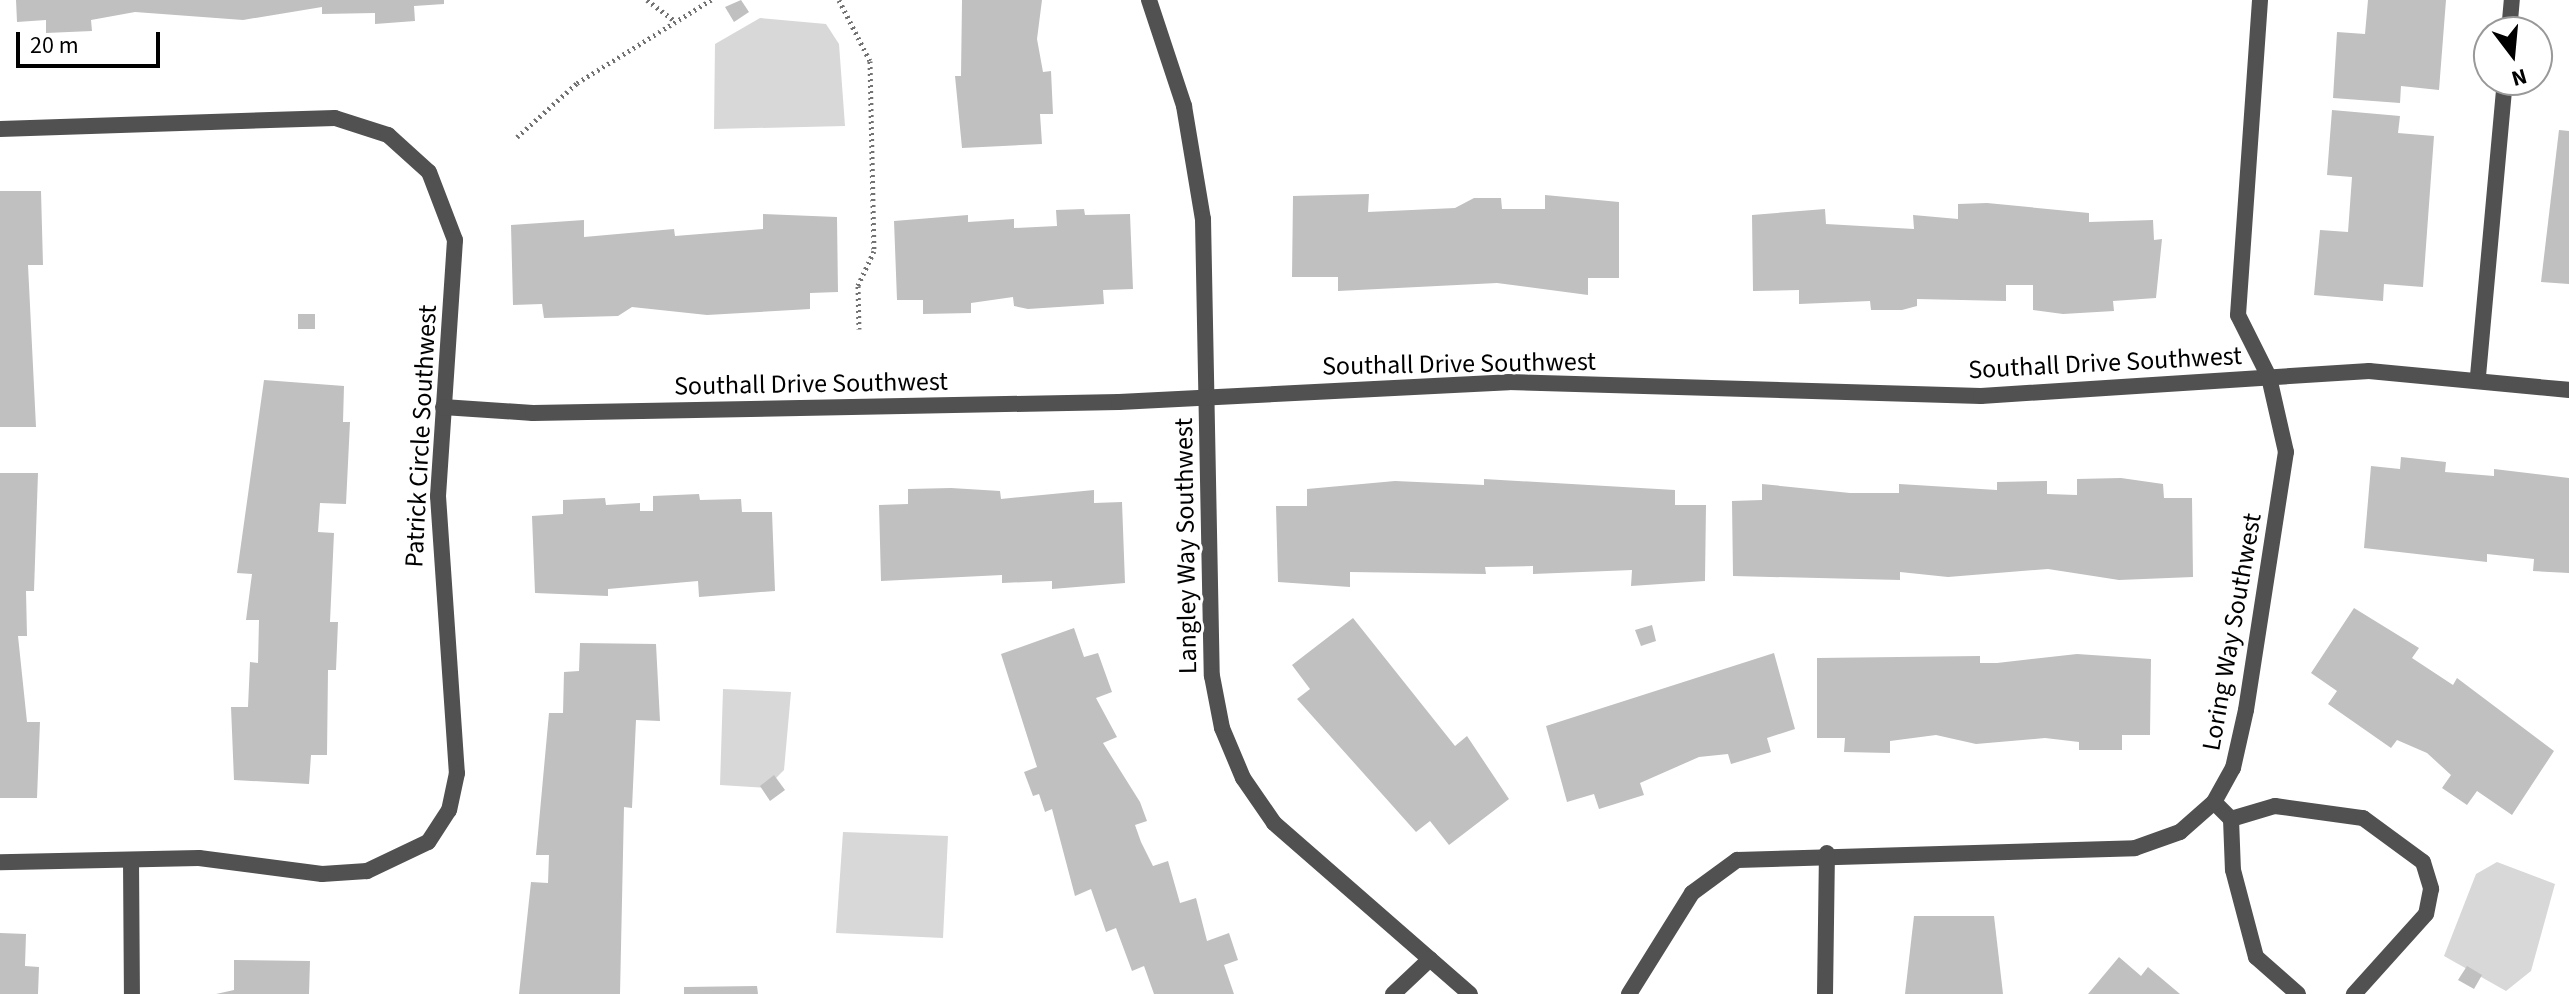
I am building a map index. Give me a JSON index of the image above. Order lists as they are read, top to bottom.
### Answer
{
  "streets": {
    "street": [
      "Southall Drive Southwest",
      "Patrick Circle Southwest",
      "Langley Way Southwest",
      "Loring Way Southwest"
    ]
  },
  "crossings": [
    ["Southall Drive Southwest", "Patrick Circle Southwest"],
    ["Southall Drive Southwest", "Langley Way Southwest"],
    ["Southall Drive Southwest", "Loring Way Southwest"]
  ],
  "scale_bar": "20 m",
  "north": "bottom"
}
